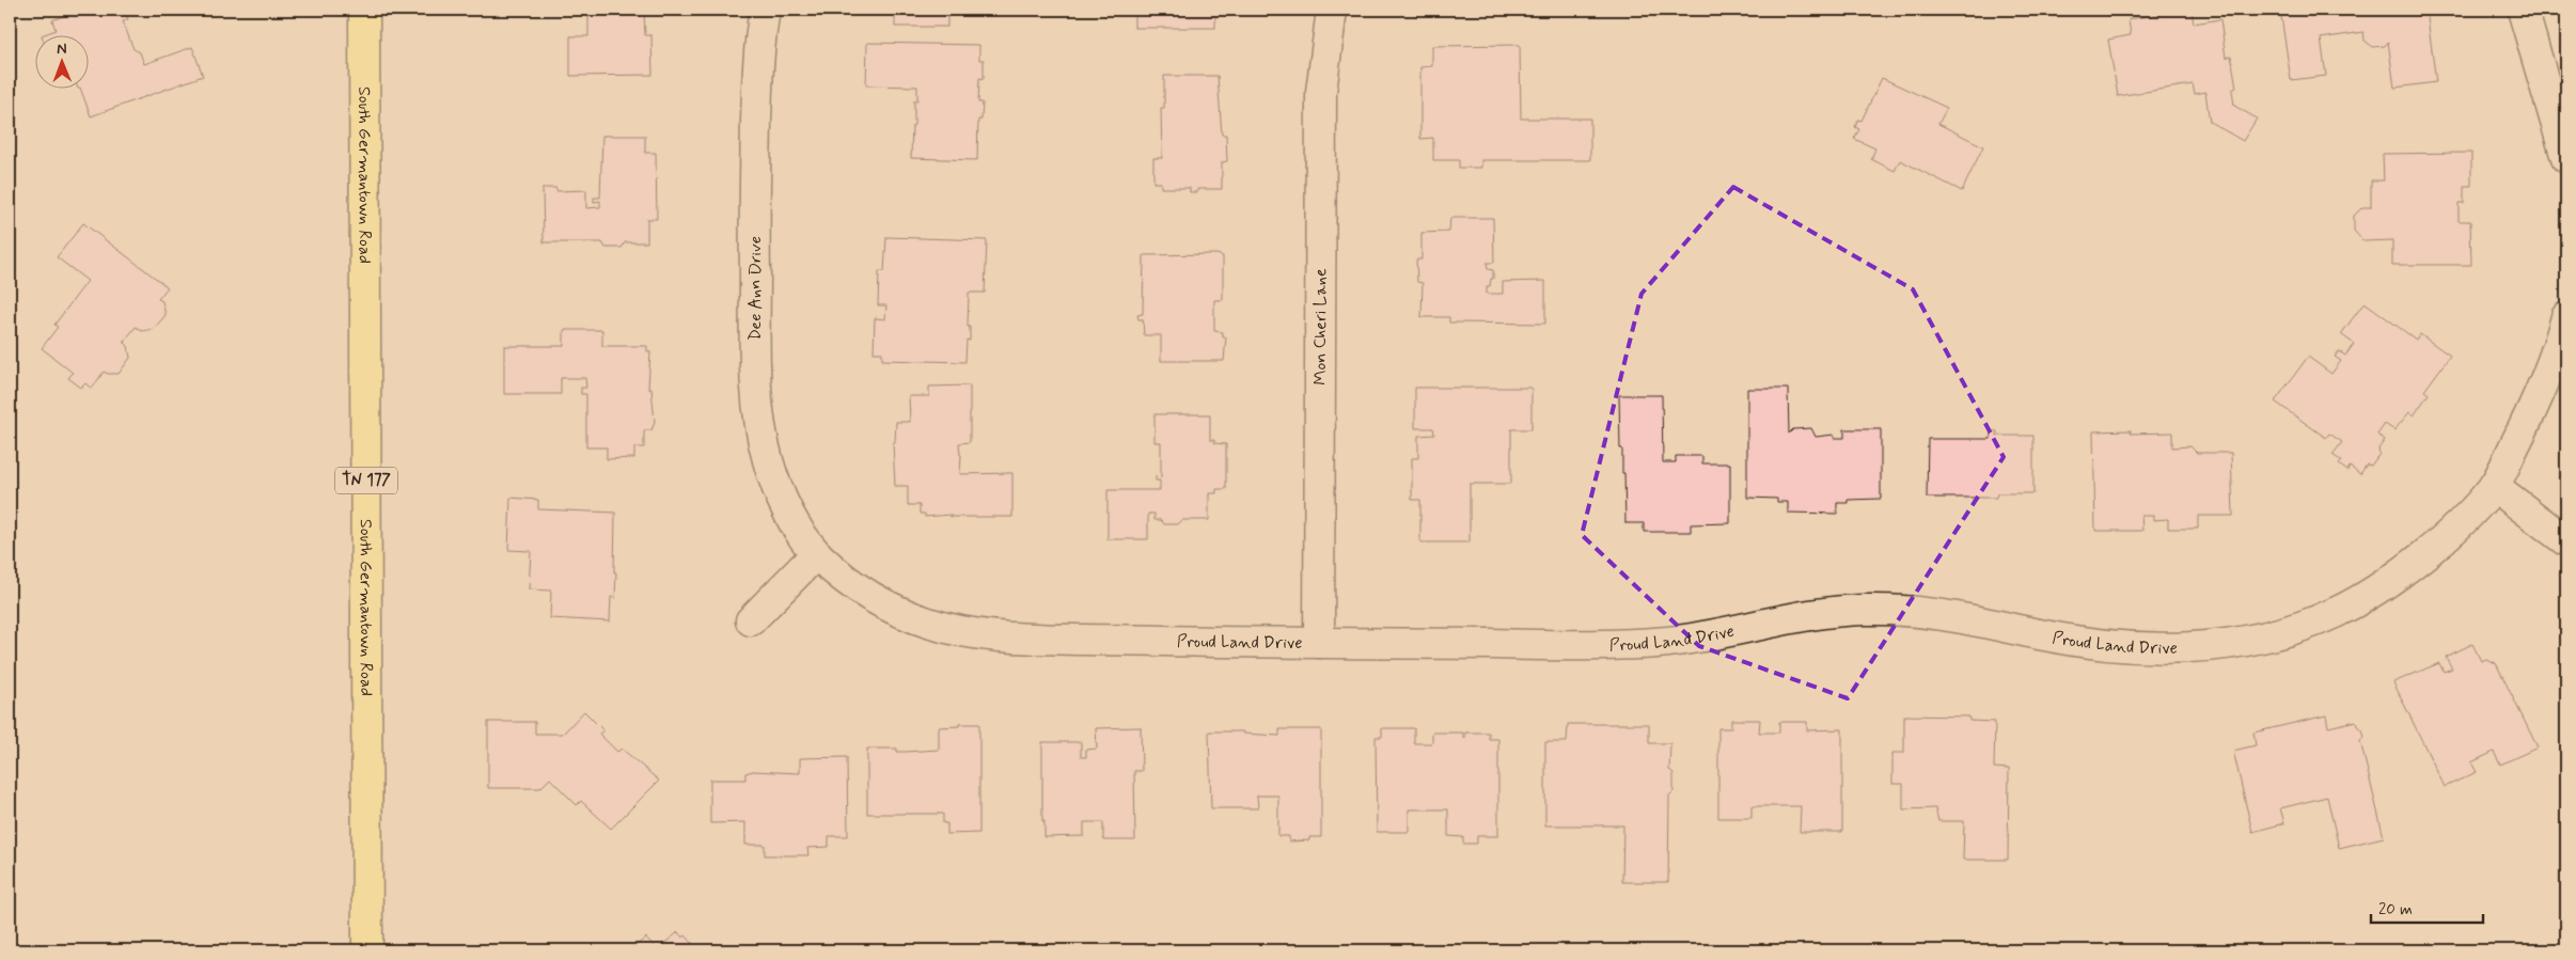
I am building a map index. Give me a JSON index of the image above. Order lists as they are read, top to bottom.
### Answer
{
  "streets": {
    "main road": ["South Germantown Road", "TN 177"],
    "street": ["Dee Ann Drive", "Mon Cheri Lane", "Proud Land Drive"]
  },
  "crossings": [
    ["Dee Ann Drive", "Proud Land Drive"],
    ["Mon Cheri Lane", "Proud Land Drive"]
  ],
  "scale_bar": "20 m",
  "north": "top"
}
